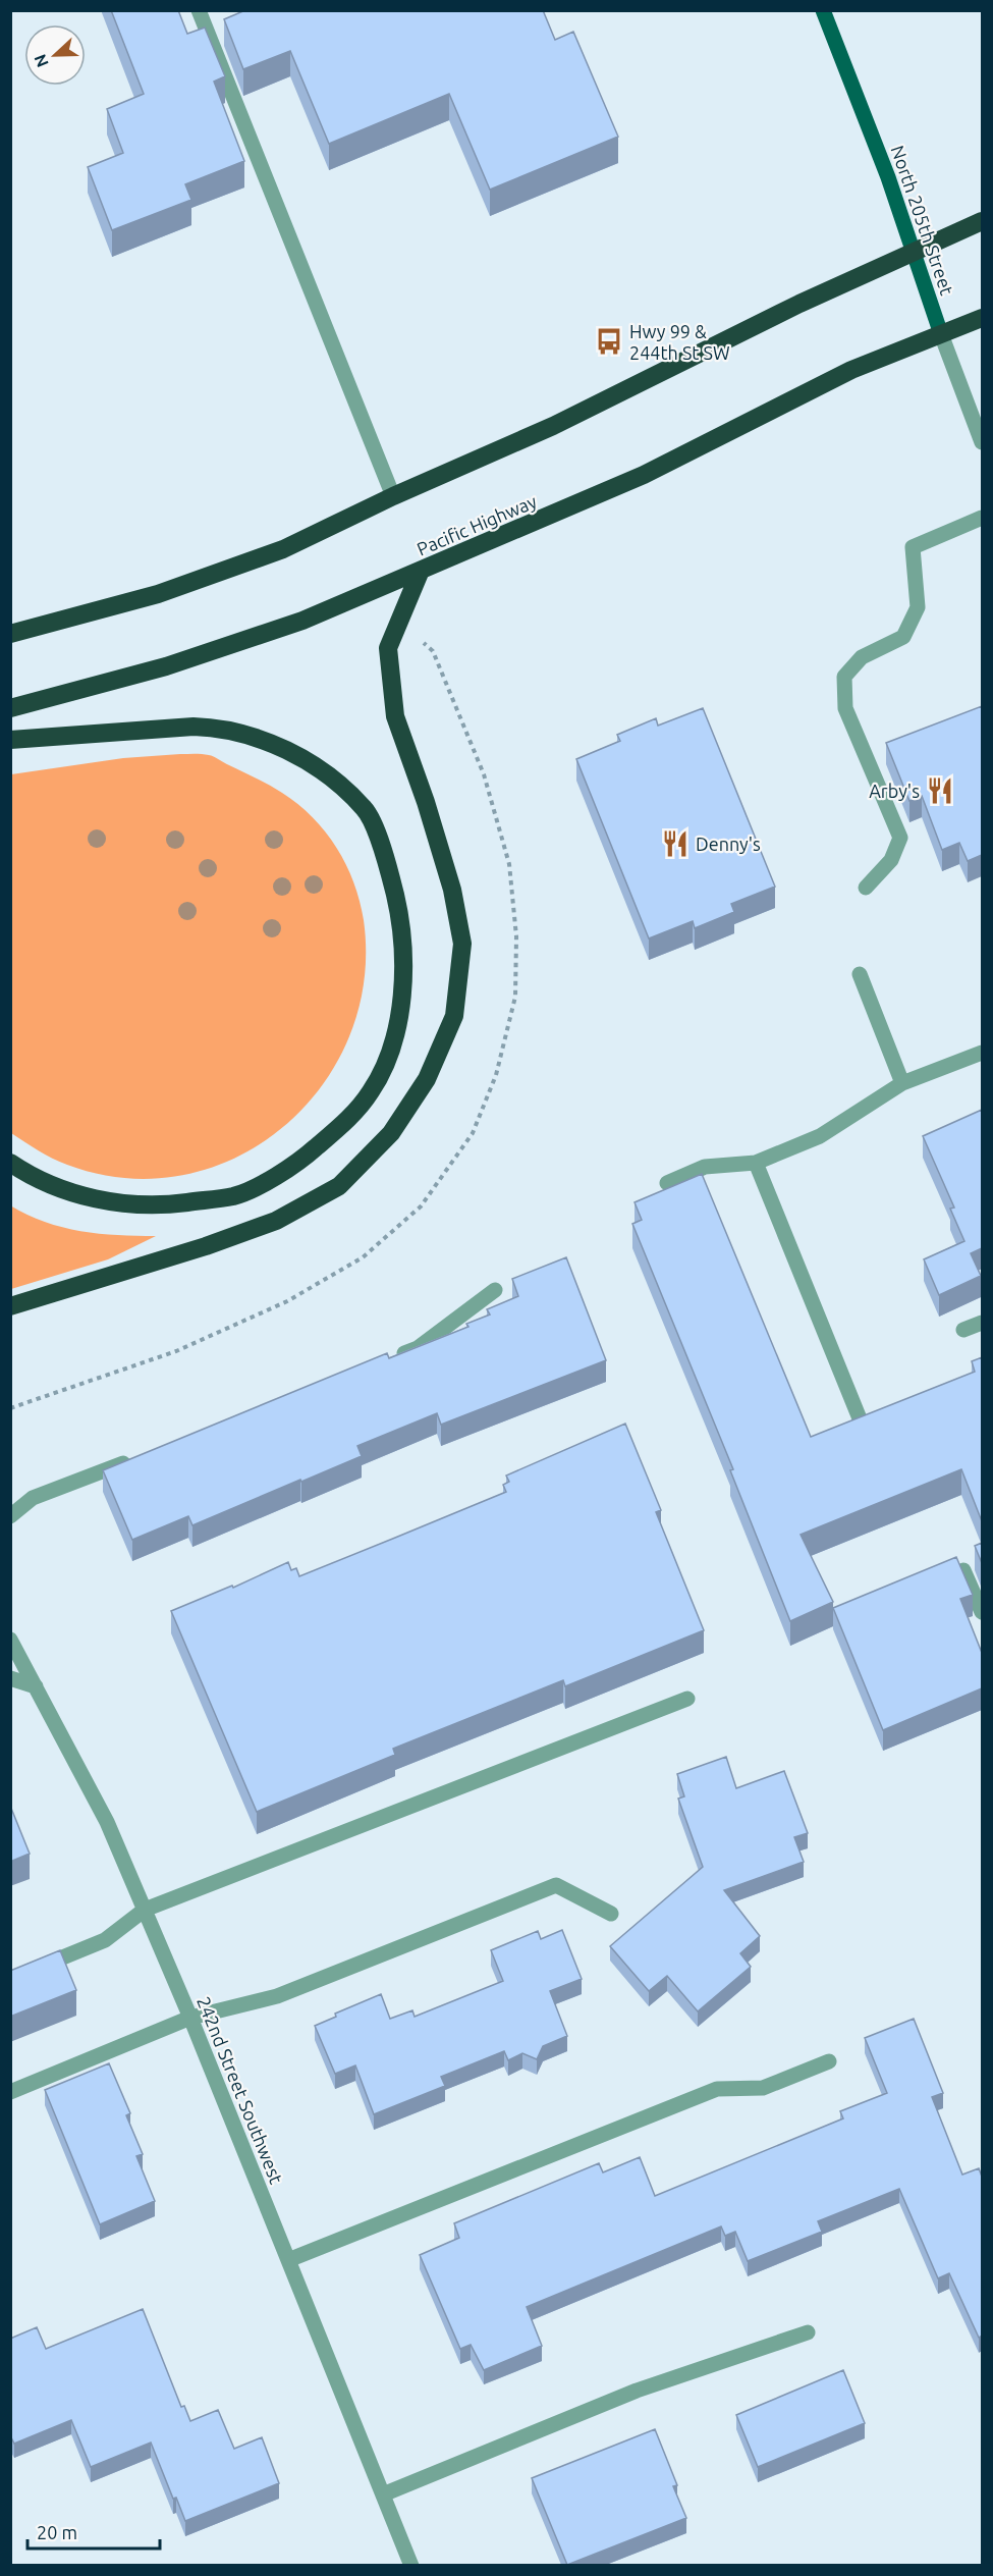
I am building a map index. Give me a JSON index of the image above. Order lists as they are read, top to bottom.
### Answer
{
  "streets": {
    "highway": ["Pacific Highway"],
    "main road": ["North 205th Street"],
    "street": ["242nd Street Southwest"]
  },
  "crossings": [
    ["North 205th Street", "Pacific Highway"]
  ],
  "places": {
    "bus stop": ["Hwy 99 & 244th St SW"],
    "restaurant": ["Arby's", "Denny's"]
  },
  "scale_bar": "20 m",
  "north": "left"
}
